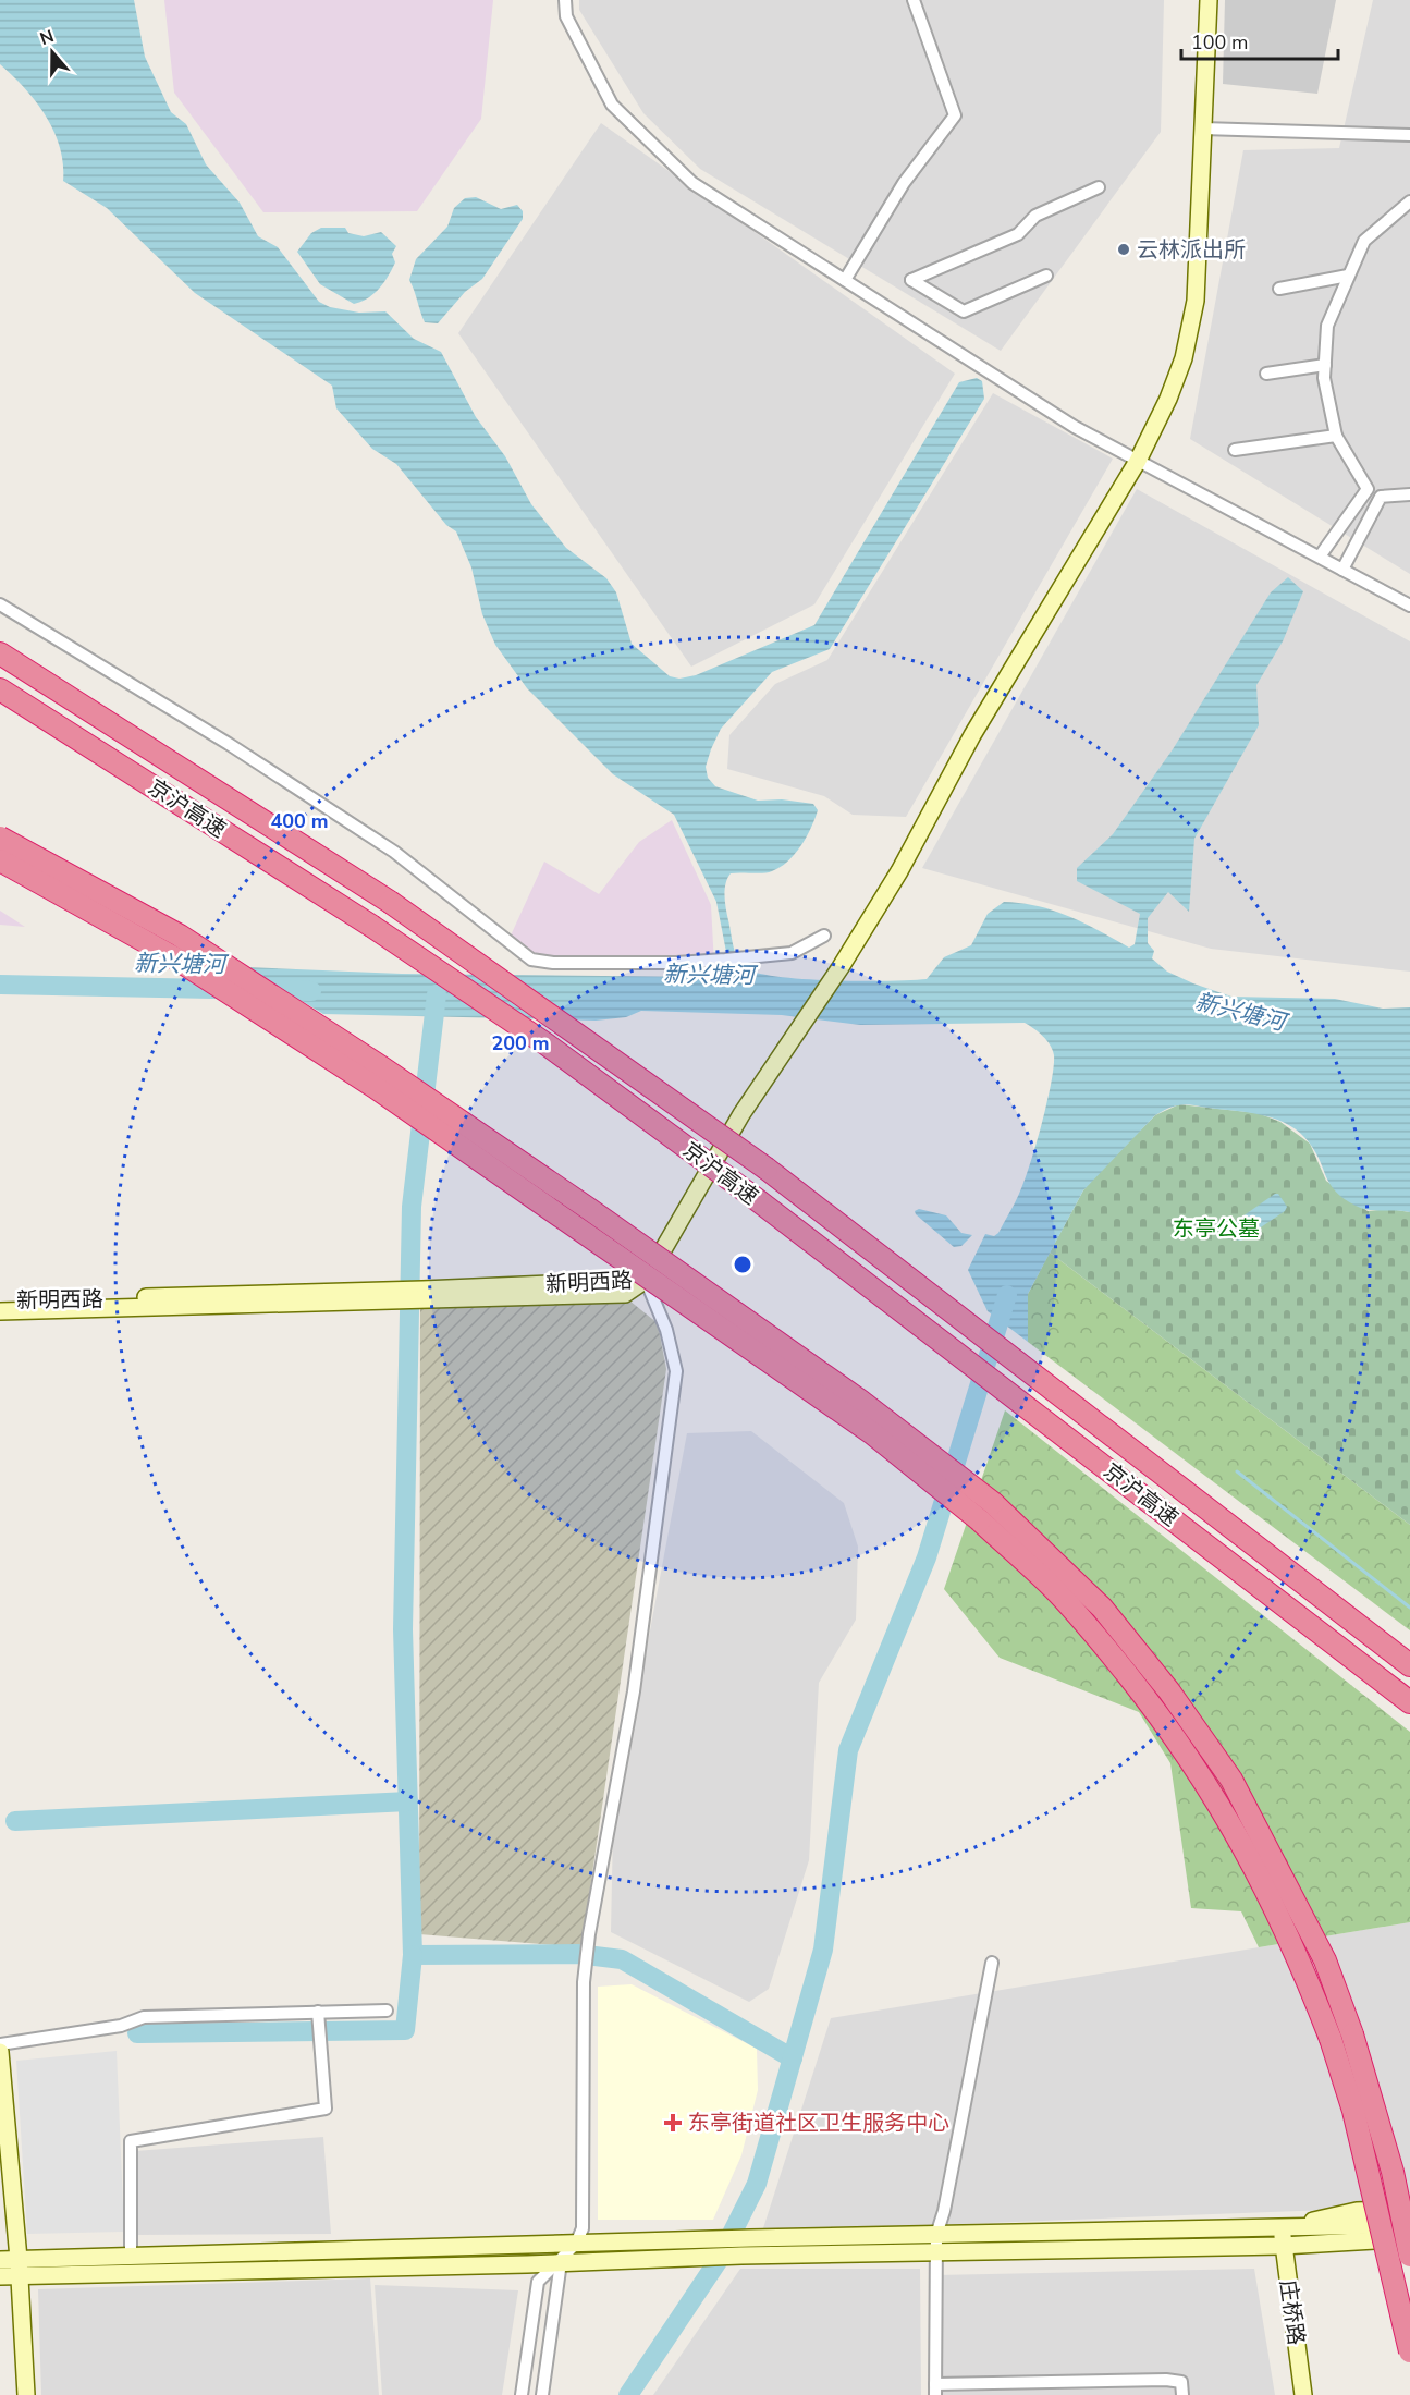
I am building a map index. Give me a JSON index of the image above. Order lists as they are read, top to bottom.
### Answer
{
  "streets": {
    "highway": ["京沪高速"],
    "street": ["新明西路", "庄桥路"]
  },
  "water": ["新兴塘河"],
  "parks": ["东亭公墓"],
  "places": {
    "other": ["云林派出所"],
    "health": ["东亭街道社区卫生服务中心"]
  },
  "scale_bar": "100 m",
  "north": "top",
  "rings": ["400 m", "200 m"]
}
